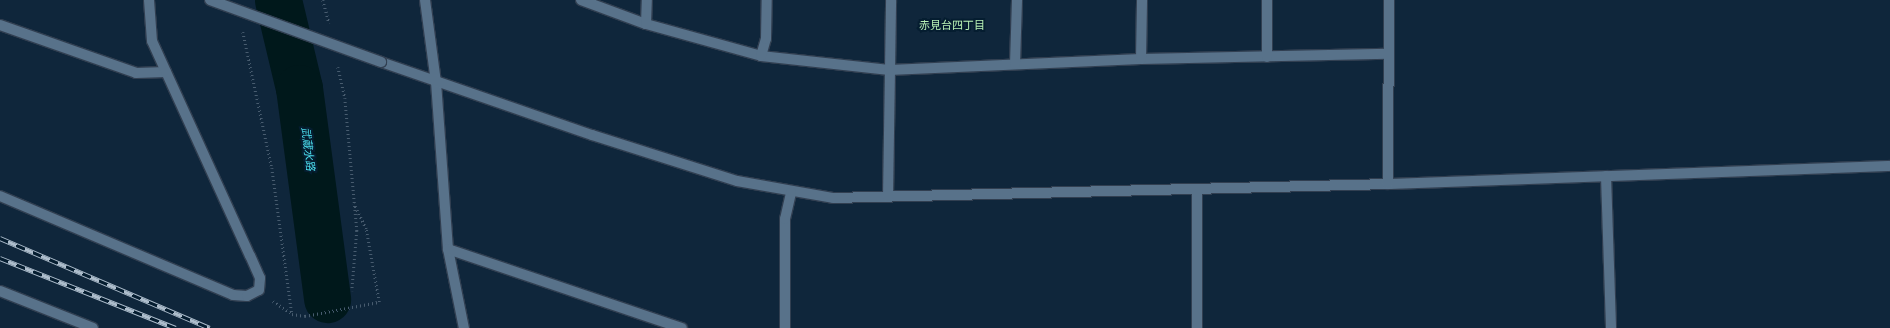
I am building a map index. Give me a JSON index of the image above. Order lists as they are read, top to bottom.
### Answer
{
  "districts": ["赤見台四丁目"],
  "water": ["武蔵水路"]
}
